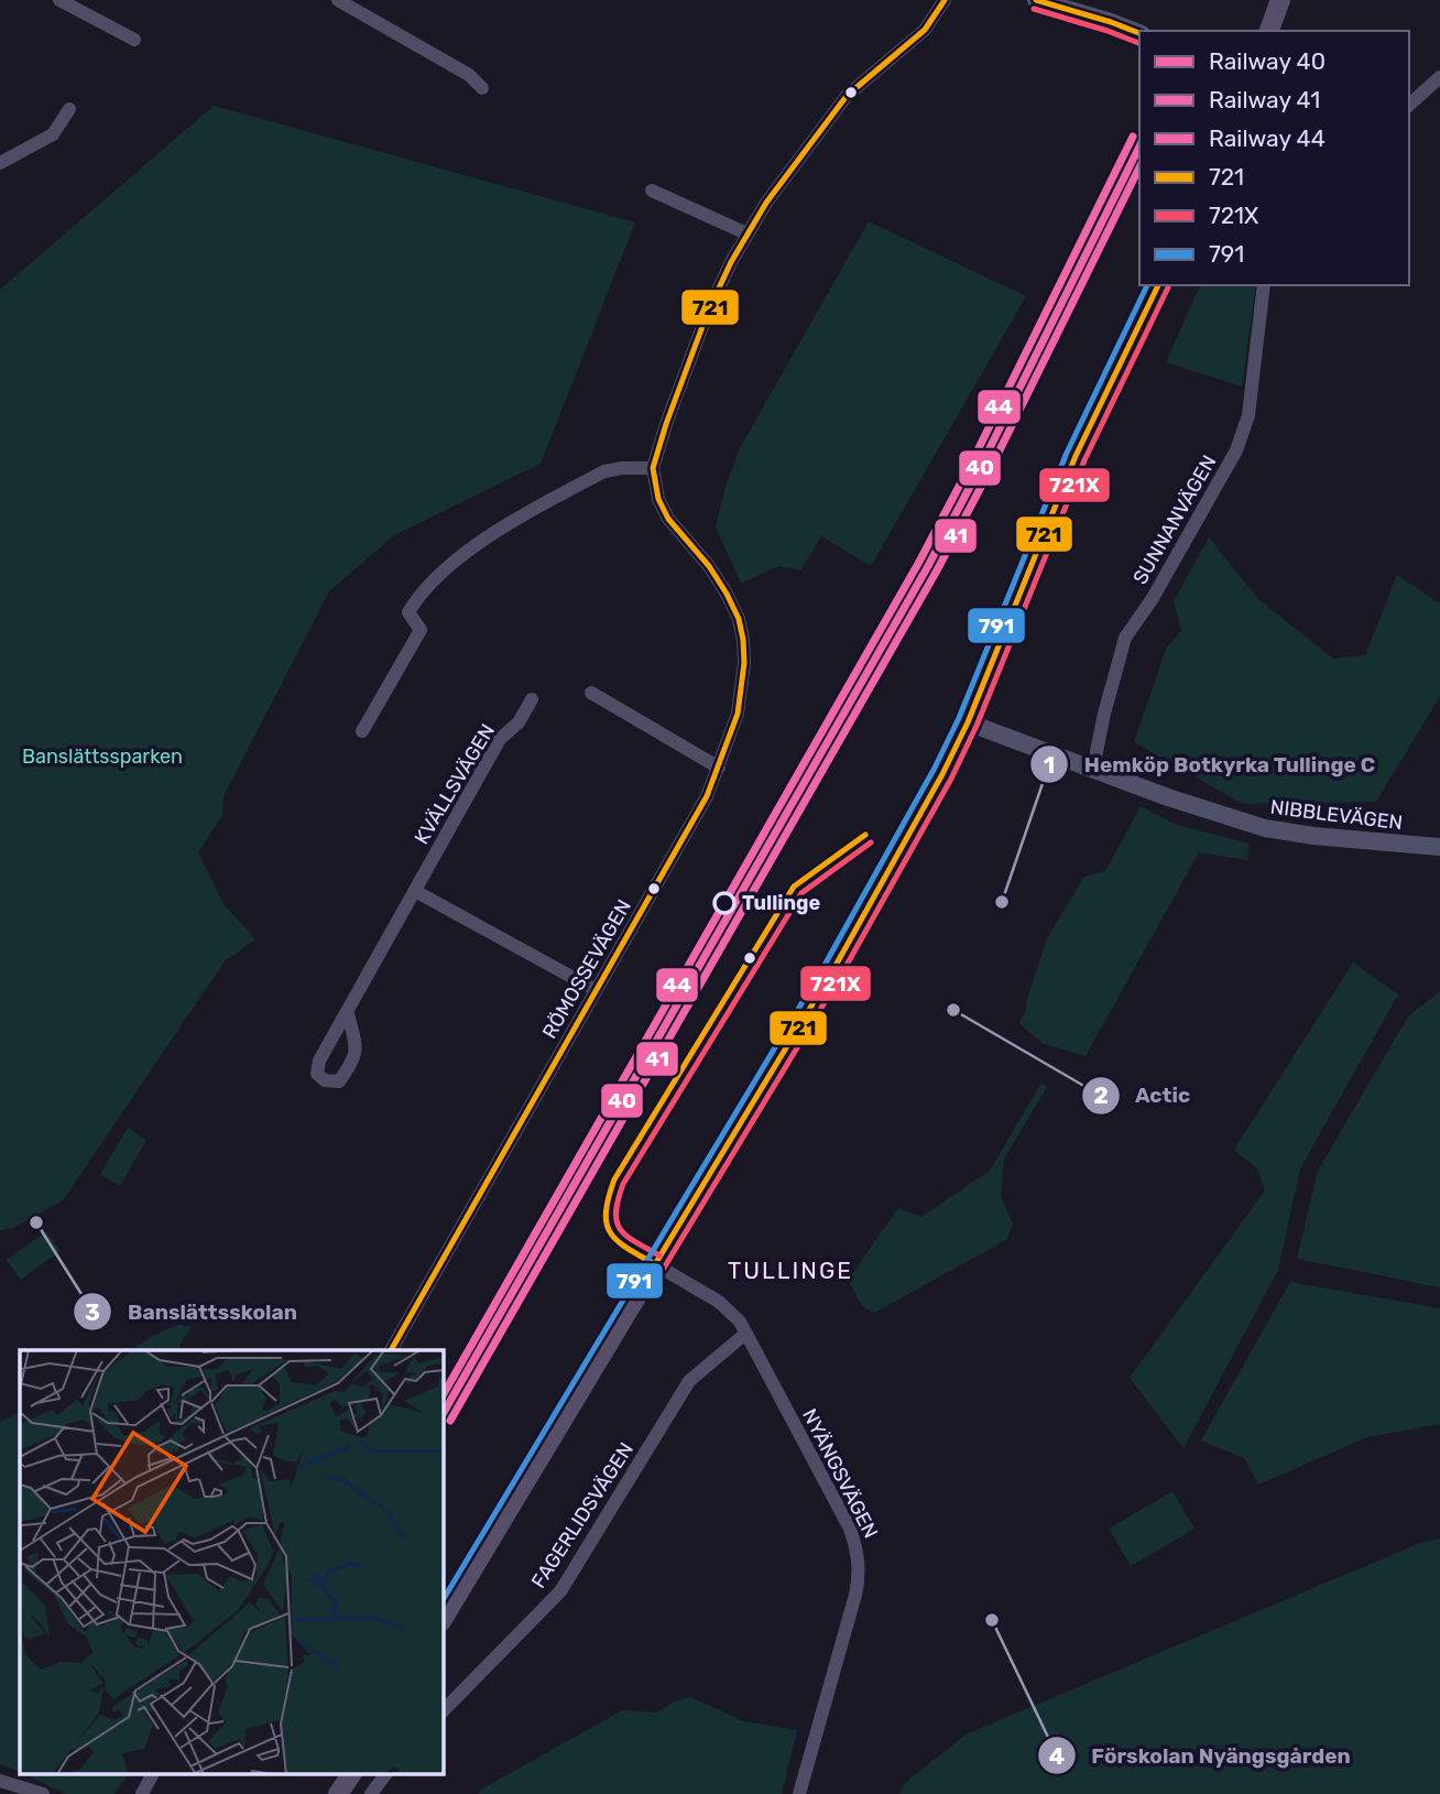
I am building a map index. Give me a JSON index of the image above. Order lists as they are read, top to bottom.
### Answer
{
  "streets": {
    "street": [
      "SUNNANVÄGEN",
      "KVÄLLSVÄGEN",
      "NIBBLEVÄGEN",
      "RÖMOSSEVÄGEN",
      "NYÄNGSVÄGEN",
      "FAGERLIDSVÄGEN"
    ]
  },
  "crossings": [
    ["SUNNANVÄGEN", "NIBBLEVÄGEN"],
    ["NYÄNGSVÄGEN", "FAGERLIDSVÄGEN"]
  ],
  "districts": ["TULLINGE"],
  "parks": ["Banslättssparken"],
  "places": [
    "Hemköp Botkyrka Tullinge C",
    "Tullinge",
    "Actic",
    "Banslättsskolan",
    "Förskolan Nyängsgården"
  ],
  "lines": [
    "transit line 721",
    "transit line 721X",
    "rail line 44",
    "rail line 40",
    "rail line 41",
    "transit line 791"
  ],
  "legend": [
    "Railway 40",
    "Railway 41",
    "Railway 44",
    "721",
    "721X",
    "791"
  ]
}
